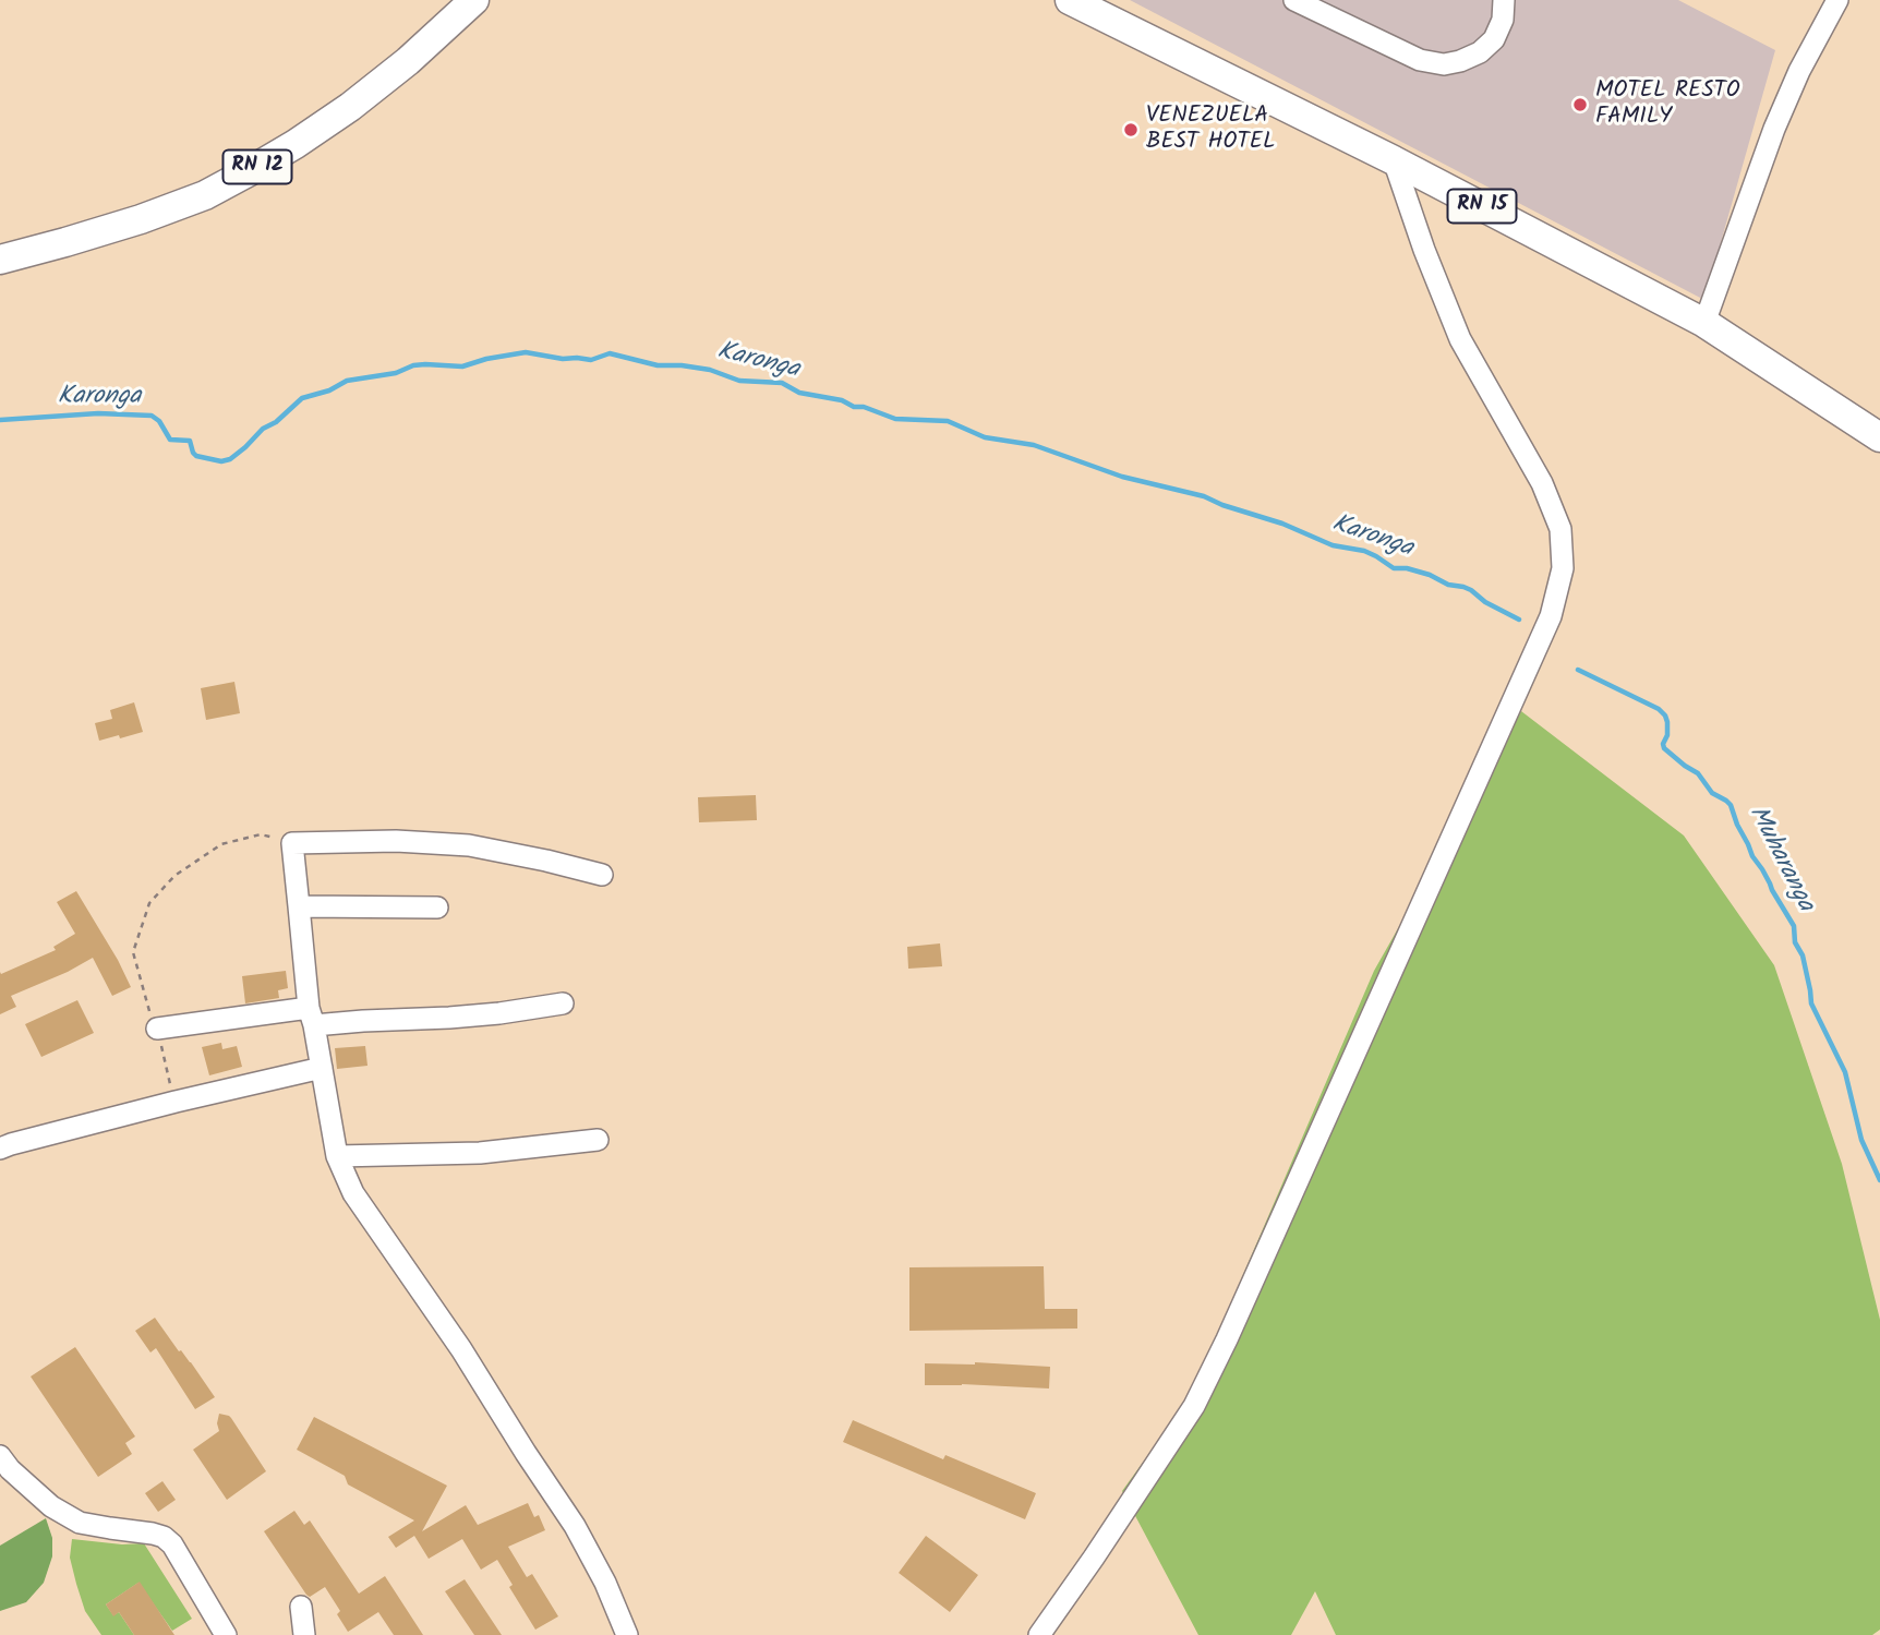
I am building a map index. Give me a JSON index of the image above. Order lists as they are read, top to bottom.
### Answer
{
  "streets": {
    "main road": ["RN 12", "RN 15"]
  },
  "water": ["Karonga", "Muharanga"],
  "places": ["MOTEL RESTO FAMILY", "VENEZUELA BEST HOTEL"]
}
